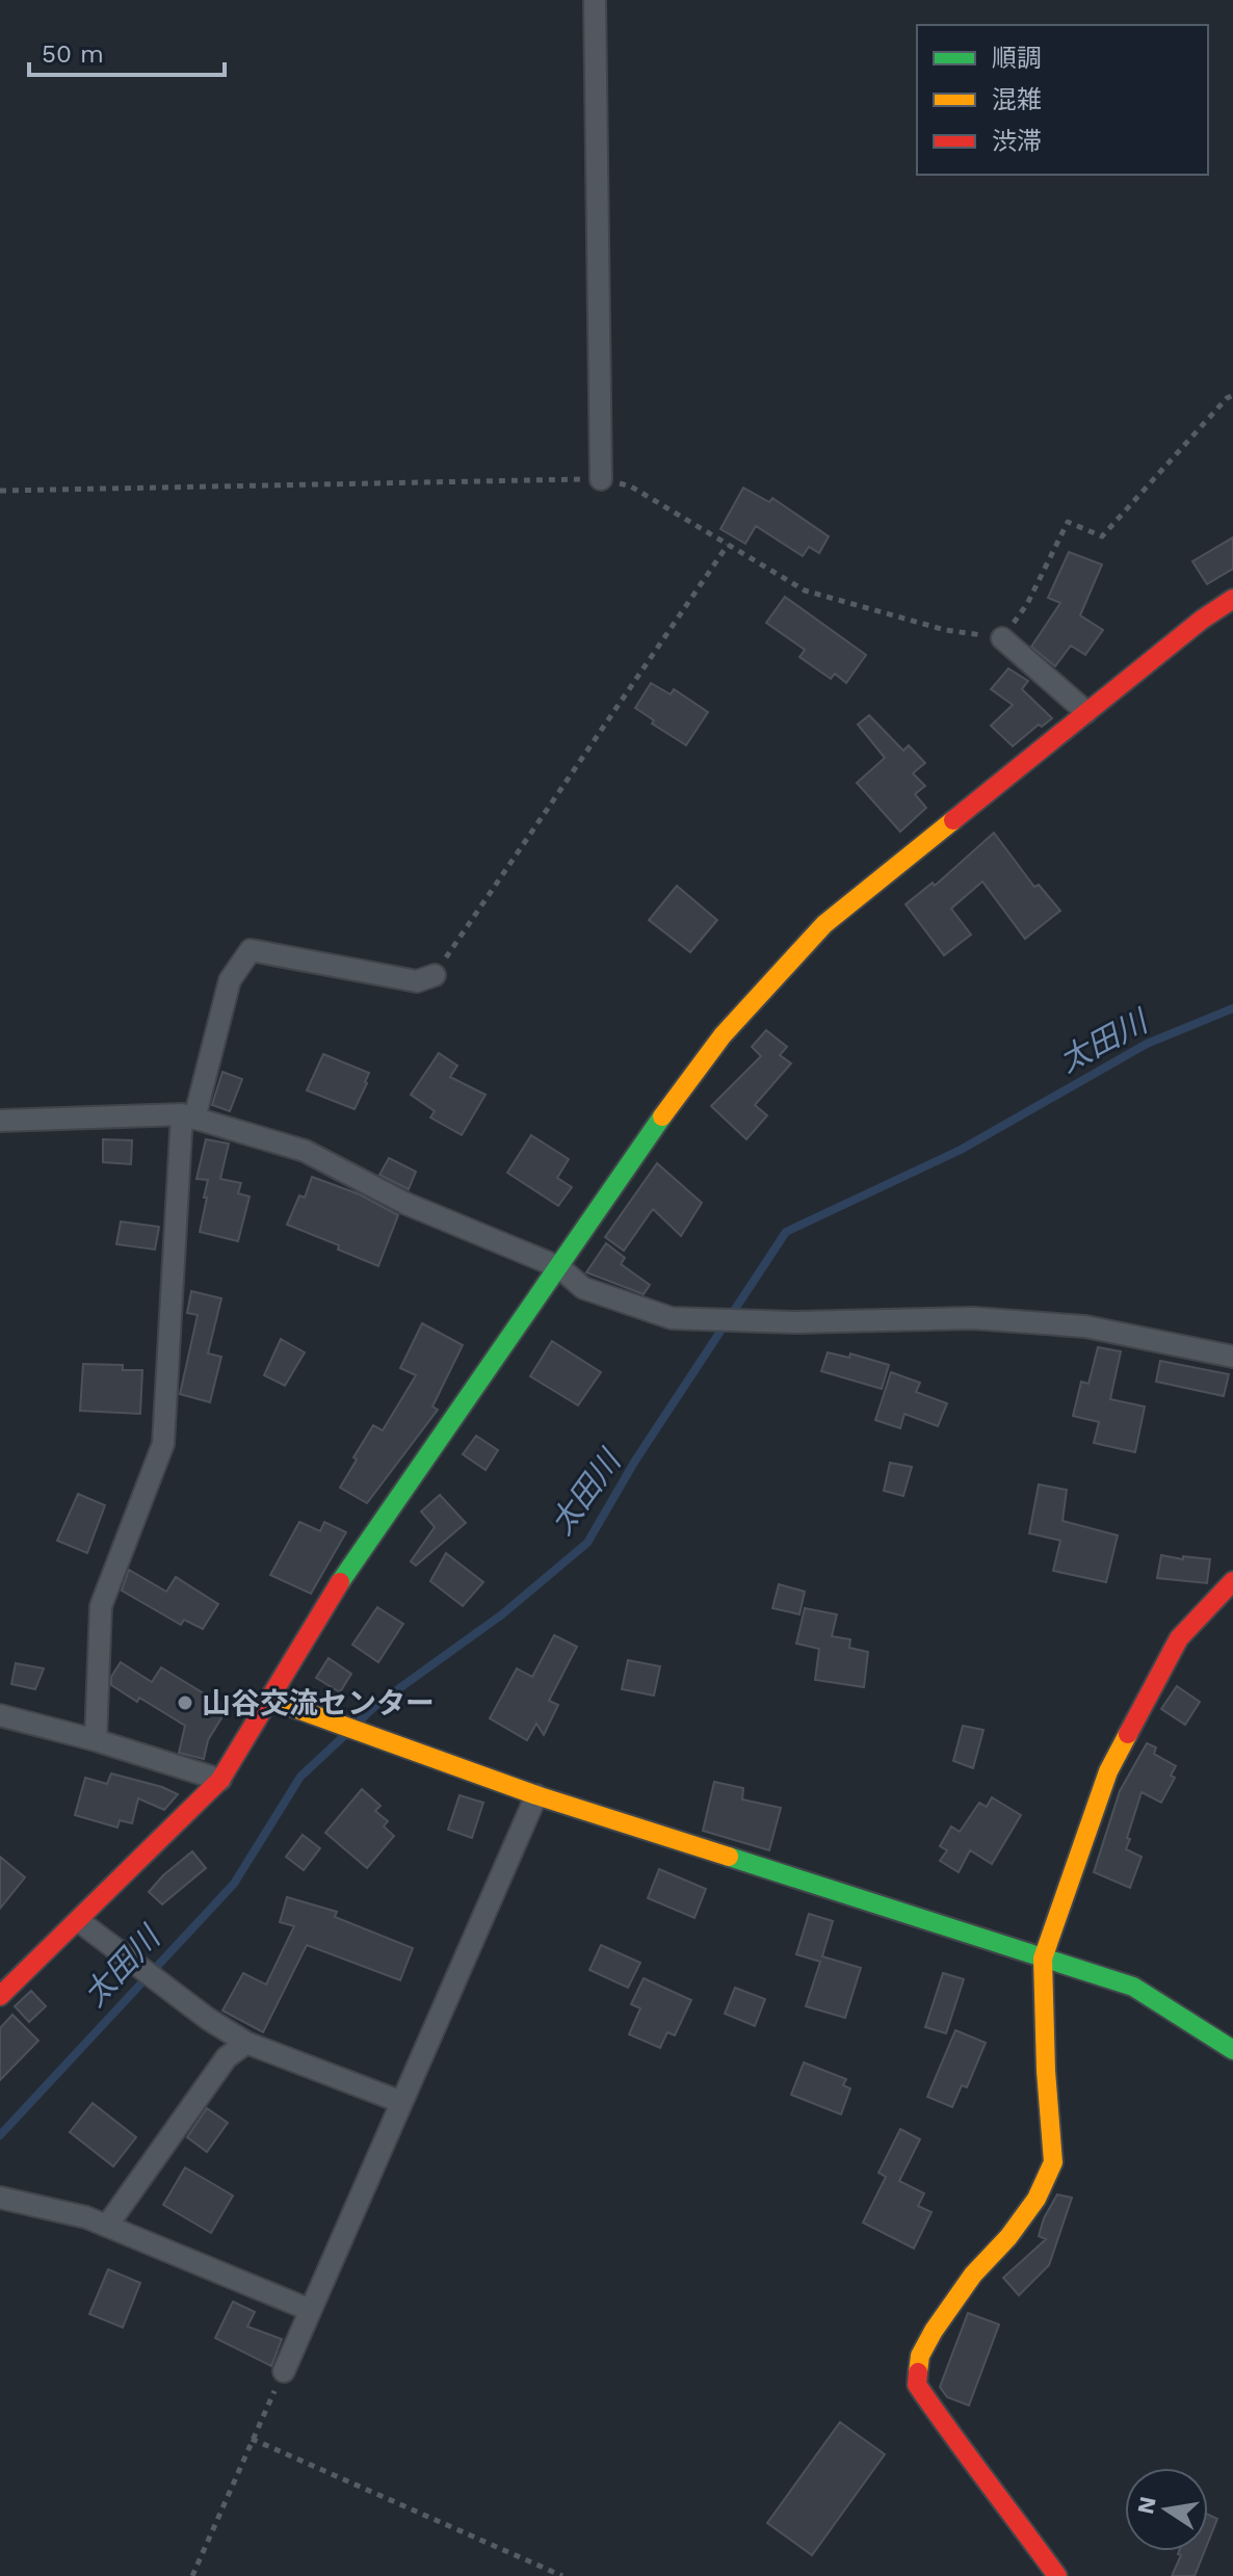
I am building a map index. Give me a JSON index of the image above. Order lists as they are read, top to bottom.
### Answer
{
  "water": ["太田川"],
  "places": ["山谷交流センター"],
  "legend": ["順調", "混雑", "渋滞"],
  "scale_bar": "50 m",
  "north": "left"
}
